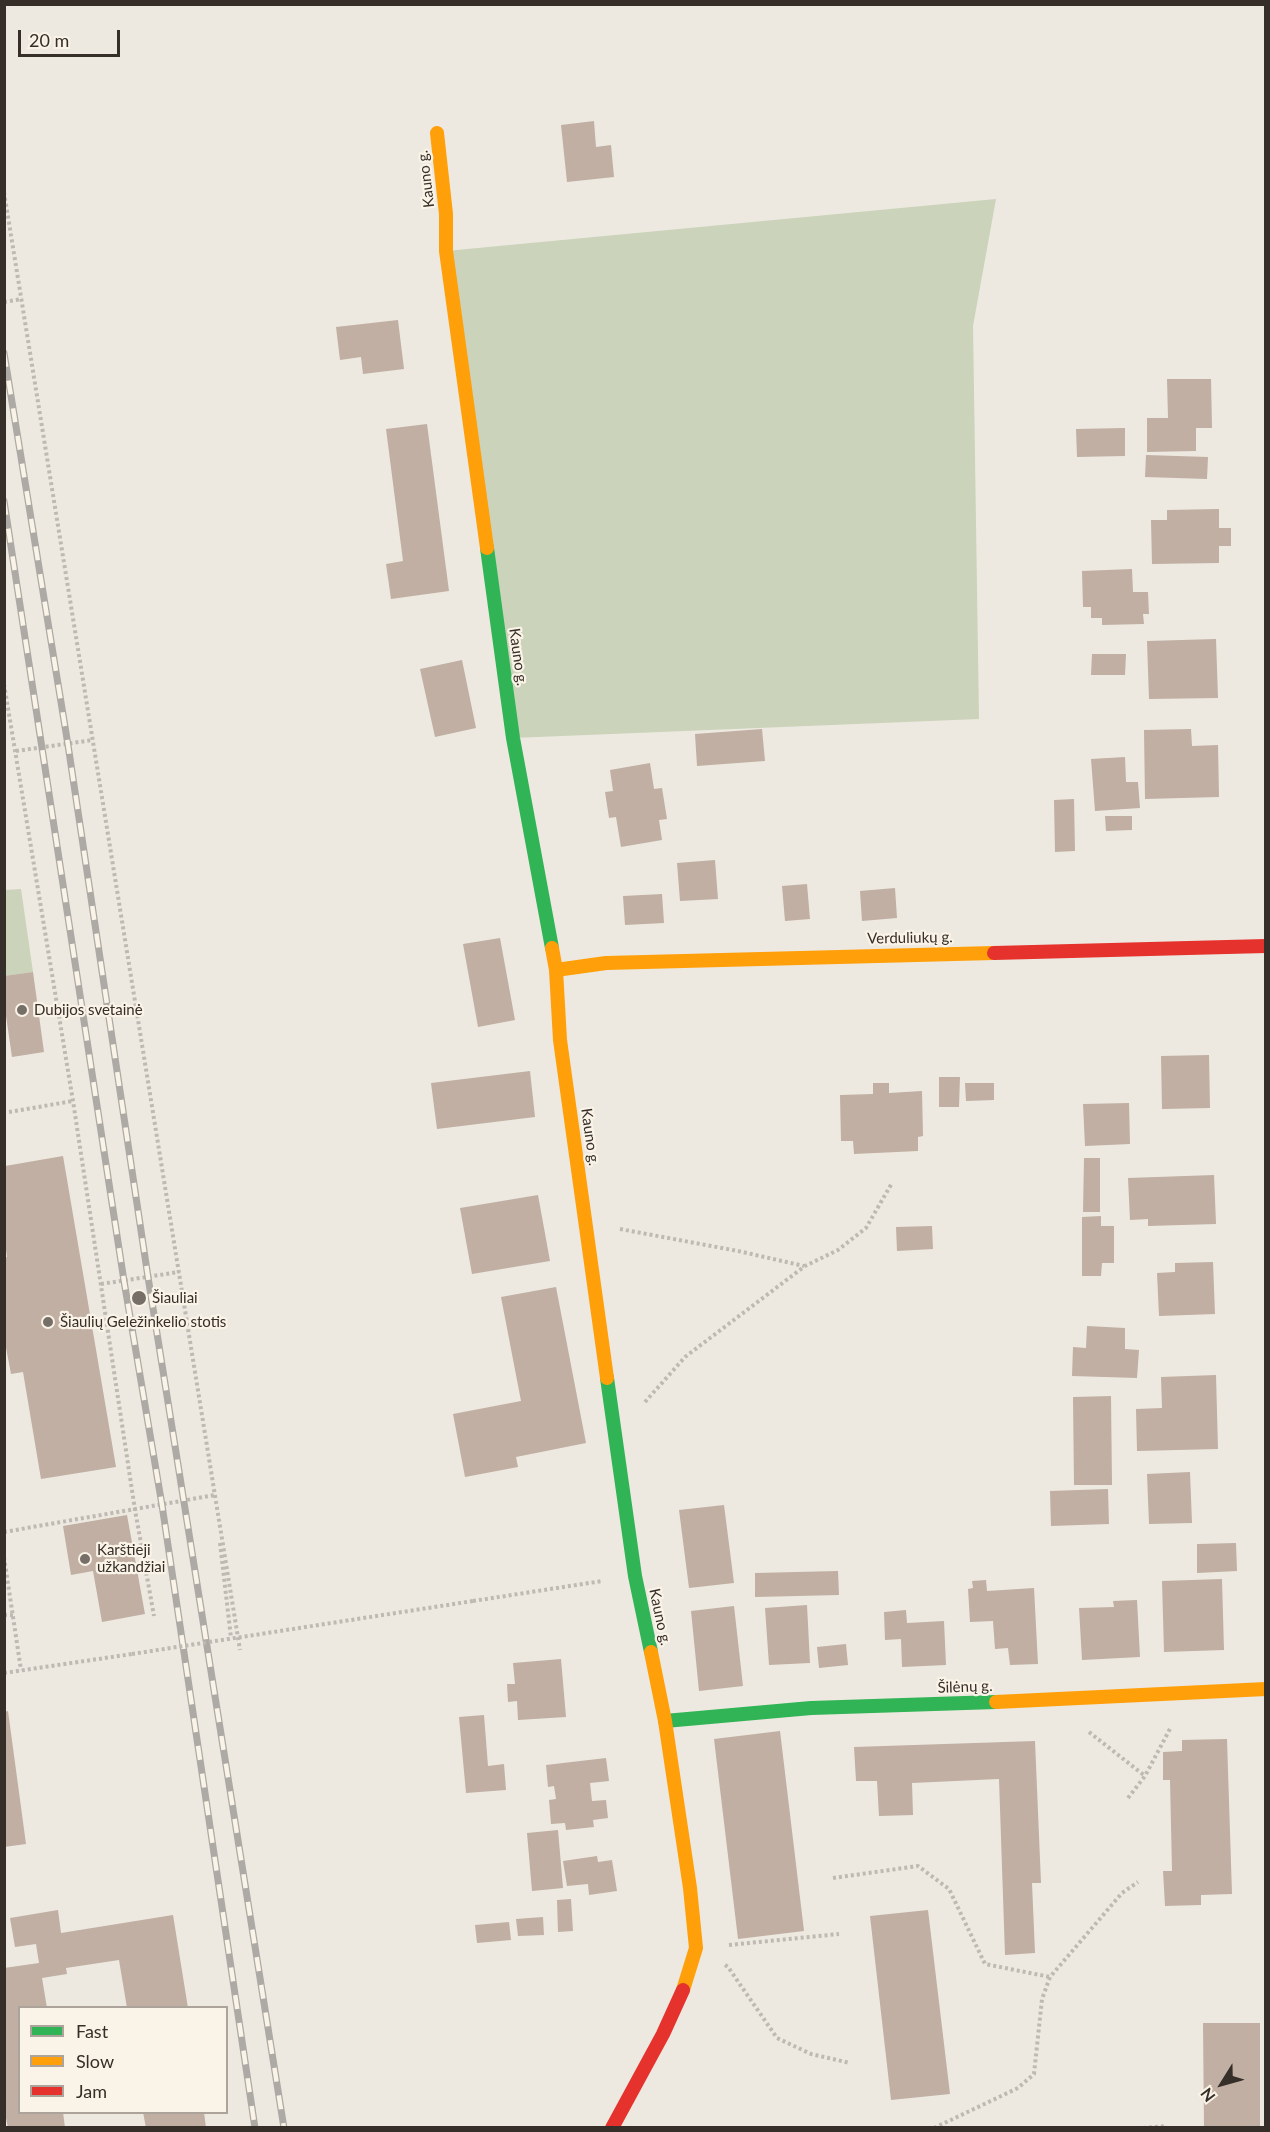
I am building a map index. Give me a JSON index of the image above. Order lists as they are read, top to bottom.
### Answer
{
  "streets": {
    "street": ["Kauno g.", "Verduliukų g.", "Šilėnų g."]
  },
  "crossings": [
    ["Kauno g.", "Verduliukų g."],
    ["Kauno g.", "Šilėnų g."]
  ],
  "places": [
    "Dubijos svetainė",
    "Šiauliai",
    "Šiaulių Geležinkelio stotis",
    "Karštieji užkandžiai"
  ],
  "legend": ["Fast", "Slow", "Jam"],
  "scale_bar": "20 m",
  "north": "bottom left"
}
